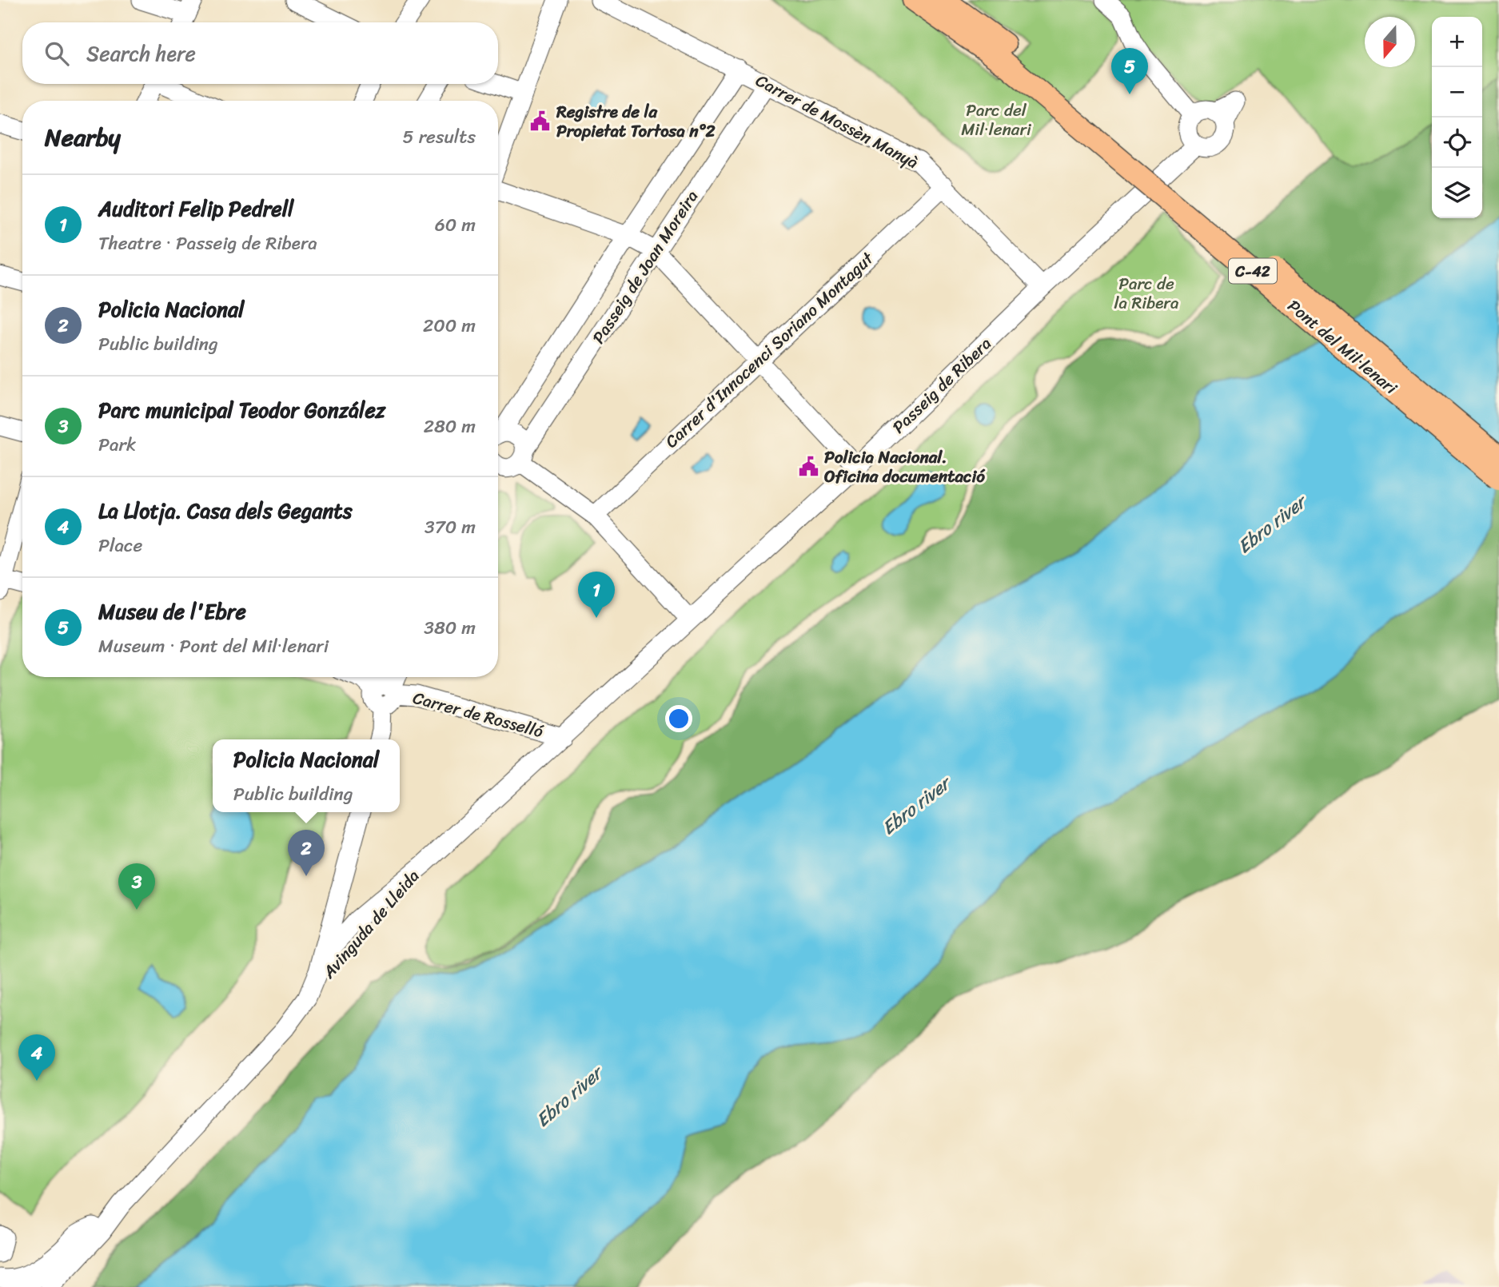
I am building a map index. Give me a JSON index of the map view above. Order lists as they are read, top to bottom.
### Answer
{
  "streets": {
    "main road": ["C-42", "Pont del Mil·lenari"],
    "street": [
      "Carrer de Mossèn Manyà",
      "Passeig de Joan Moreira",
      "Carrer d'Innocenci Soriano Montagut",
      "Passeig de Ribera",
      "Carrer de Rosselló",
      "Avinguda de Lleida"
    ]
  },
  "crossings": [
    ["Carrer de Mossèn Manyà", "Passeig de Joan Moreira"],
    ["Carrer de Mossèn Manyà", "Carrer d'Innocenci Soriano Montagut"],
    ["Carrer de Mossèn Manyà", "Passeig de Ribera"],
    ["C-42", "Pont del Mil·lenari"],
    ["Passeig de Ribera", "Carrer de Rosselló"],
    ["Passeig de Ribera", "Avinguda de Lleida"]
  ],
  "water": ["Ebro river"],
  "parks": ["Parc del Mil·lenari", "Parc de la Ribera"],
  "places": {
    "public building": ["Registre de la Propietat Tortosa n°2", "Policia Nacional. Oficina documentació"]
  },
  "north": "bottom",
  "page": {
    "map_buttons": ["+", "−"],
    "search": "Search here",
    "pins": [
      "5",
      "1",
      "2",
      "3",
      "4"
    ],
    "heading": ["Nearby", "5 results"],
    "list": [
      {
        "mark": "1",
        "name": "Auditori Felip Pedrell",
        "note": "Theatre · Passeig de Ribera",
        "value": "60 m"
      },
      {
        "mark": "2",
        "name": "Policia Nacional",
        "note": "Public building",
        "value": "200 m"
      },
      {
        "mark": "3",
        "name": "Parc municipal Teodor González",
        "note": "Park",
        "value": "280 m"
      },
      {
        "mark": "4",
        "name": "La Llotja. Casa dels Gegants",
        "note": "Place",
        "value": "370 m"
      },
      {
        "mark": "5",
        "name": "Museu de l'Ebre",
        "note": "Museum · Pont del Mil·lenari",
        "value": "380 m"
      }
    ],
    "popup": ["Policia Nacional", "Public building"]
  }
}
